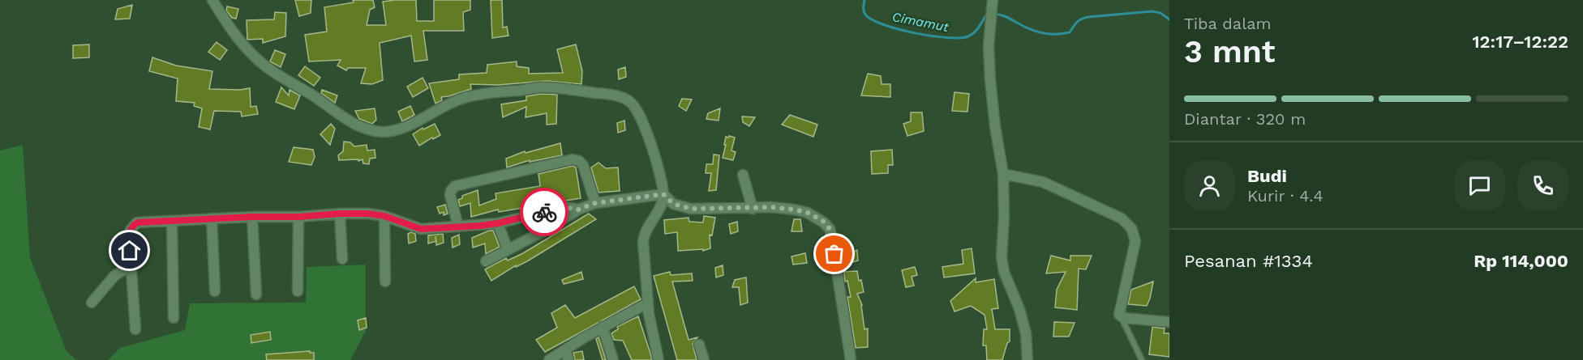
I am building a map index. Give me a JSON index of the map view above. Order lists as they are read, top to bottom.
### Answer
{
  "water": ["Cimamut"],
  "page": {
    "heading": ["3 mnt", "Tiba dalam", "12:17–12:22"],
    "panel": [
      "Budi",
      "Kurir · 4.4",
      "Pesanan #1334",
      "Rp 114,000"
    ],
    "bar": "Diantar · 320 m"
  }
}
